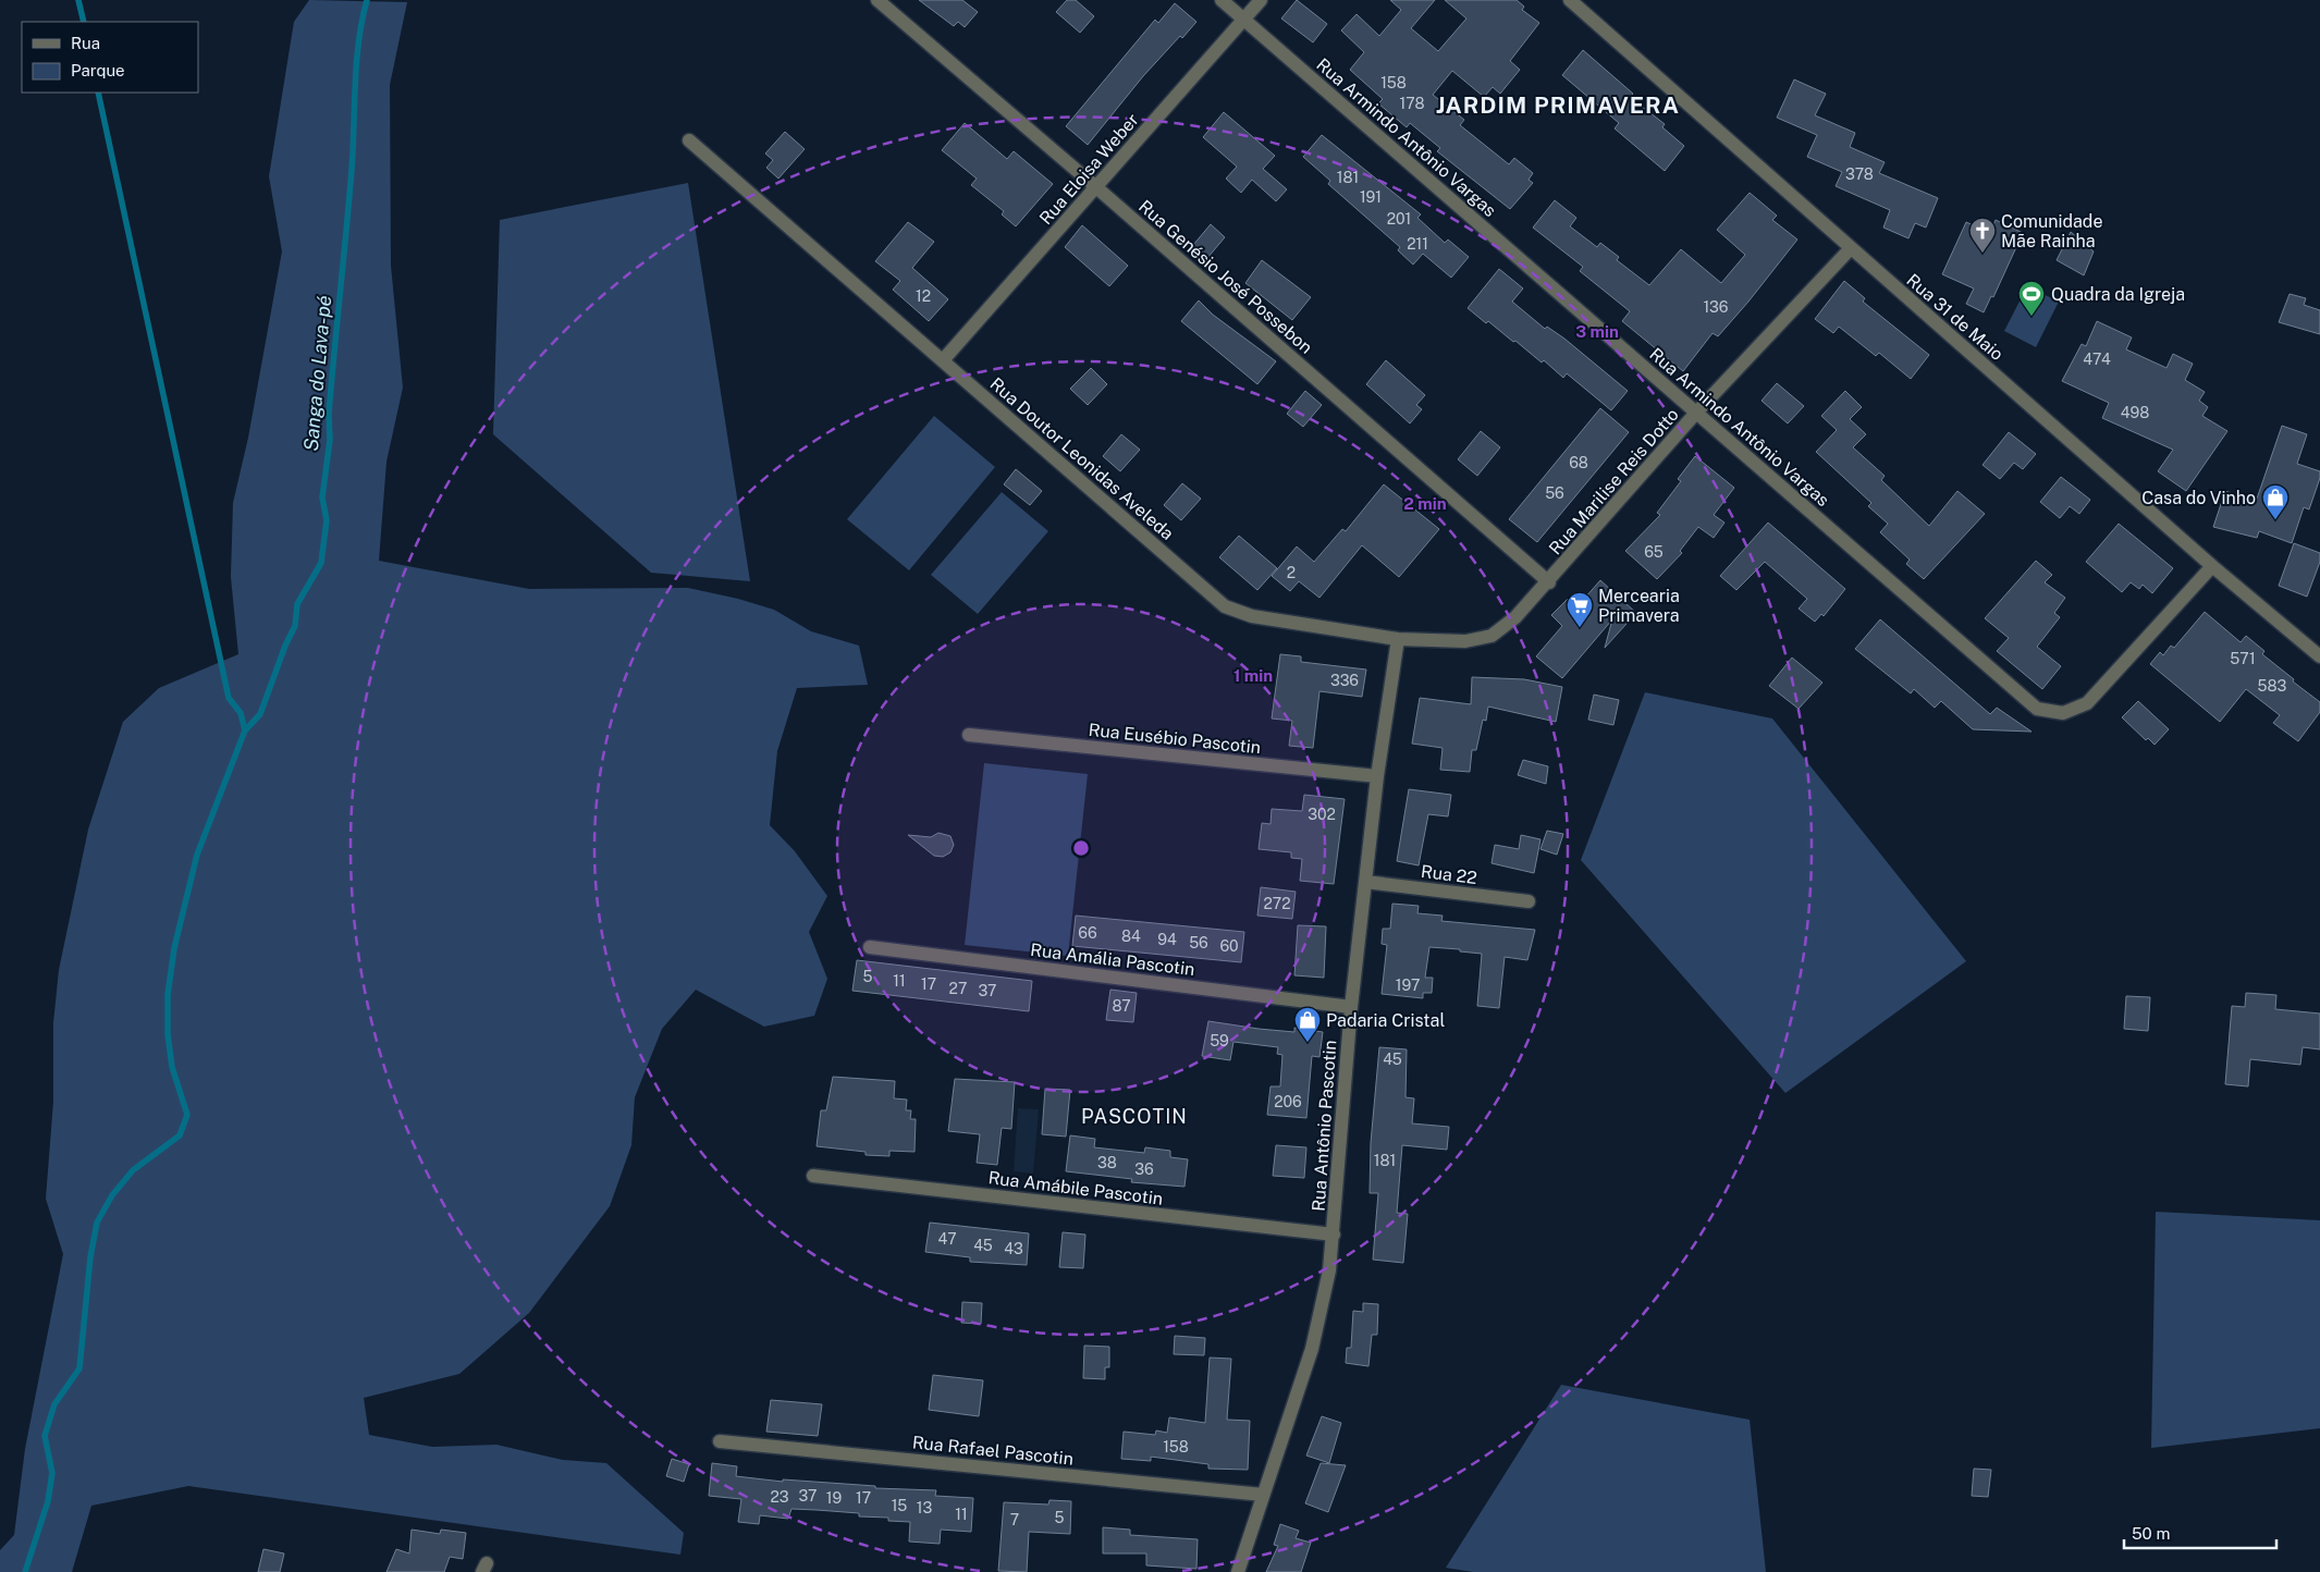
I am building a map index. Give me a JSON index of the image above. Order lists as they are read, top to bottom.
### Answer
{
  "streets": {
    "street": [
      "Rua Armindo Antônio Vargas",
      "Rua Eloisa Weber",
      "Rua Genésio José Possebon",
      "Rua 31 de Maio",
      "Rua Doutor Leonidas Aveleda",
      "Rua Marilise Reis Dotto",
      "Rua Eusébio Pascotin",
      "Rua 22",
      "Rua Amália Pascotin",
      "Rua Antônio Pascotin",
      "Rua Amábile Pascotin",
      "Rua Rafael Pascotin"
    ]
  },
  "crossings": [
    ["Rua Armindo Antônio Vargas", "Rua Eloisa Weber"],
    ["Rua Armindo Antônio Vargas", "Rua 31 de Maio"],
    ["Rua Armindo Antônio Vargas", "Rua Marilise Reis Dotto"],
    ["Rua Eloisa Weber", "Rua Genésio José Possebon"],
    ["Rua Eloisa Weber", "Rua Doutor Leonidas Aveleda"],
    ["Rua Genésio José Possebon", "Rua Marilise Reis Dotto"],
    ["Rua 31 de Maio", "Rua Marilise Reis Dotto"],
    ["Rua Doutor Leonidas Aveleda", "Rua Marilise Reis Dotto"],
    ["Rua Doutor Leonidas Aveleda", "Rua Antônio Pascotin"],
    ["Rua Eusébio Pascotin", "Rua Antônio Pascotin"],
    ["Rua 22", "Rua Antônio Pascotin"],
    ["Rua Amália Pascotin", "Rua Antônio Pascotin"],
    ["Rua Antônio Pascotin", "Rua Amábile Pascotin"],
    ["Rua Antônio Pascotin", "Rua Rafael Pascotin"]
  ],
  "districts": ["JARDIM PRIMAVERA", "PASCOTIN"],
  "water": ["Sanga do Lava-pé"],
  "places": {
    "church": ["Comunidade Mãe Rainha"],
    "sports": ["Quadra da Igreja"],
    "shop": ["Casa do Vinho", "Padaria Cristal"],
    "supermarket": ["Mercearia Primavera"]
  },
  "house_numbers": [
    "158",
    "178",
    "378",
    "181",
    "191",
    "201",
    "211",
    "12",
    "136",
    "474",
    "498",
    "68",
    "56",
    "65",
    "2",
    "571",
    "336",
    "583",
    "302",
    "272",
    "66",
    "84",
    "94",
    "56",
    "60",
    "5",
    "11",
    "17",
    "197",
    "27",
    "37",
    "87",
    "59",
    "45",
    "206",
    "181",
    "38",
    "36",
    "47",
    "45",
    "43",
    "158",
    "37",
    "23",
    "19",
    "17",
    "15",
    "13",
    "11",
    "5",
    "7"
  ],
  "legend": ["Rua", "Parque"],
  "scale_bar": "50 m",
  "rings": ["3 min", "2 min", "1 min"]
}
